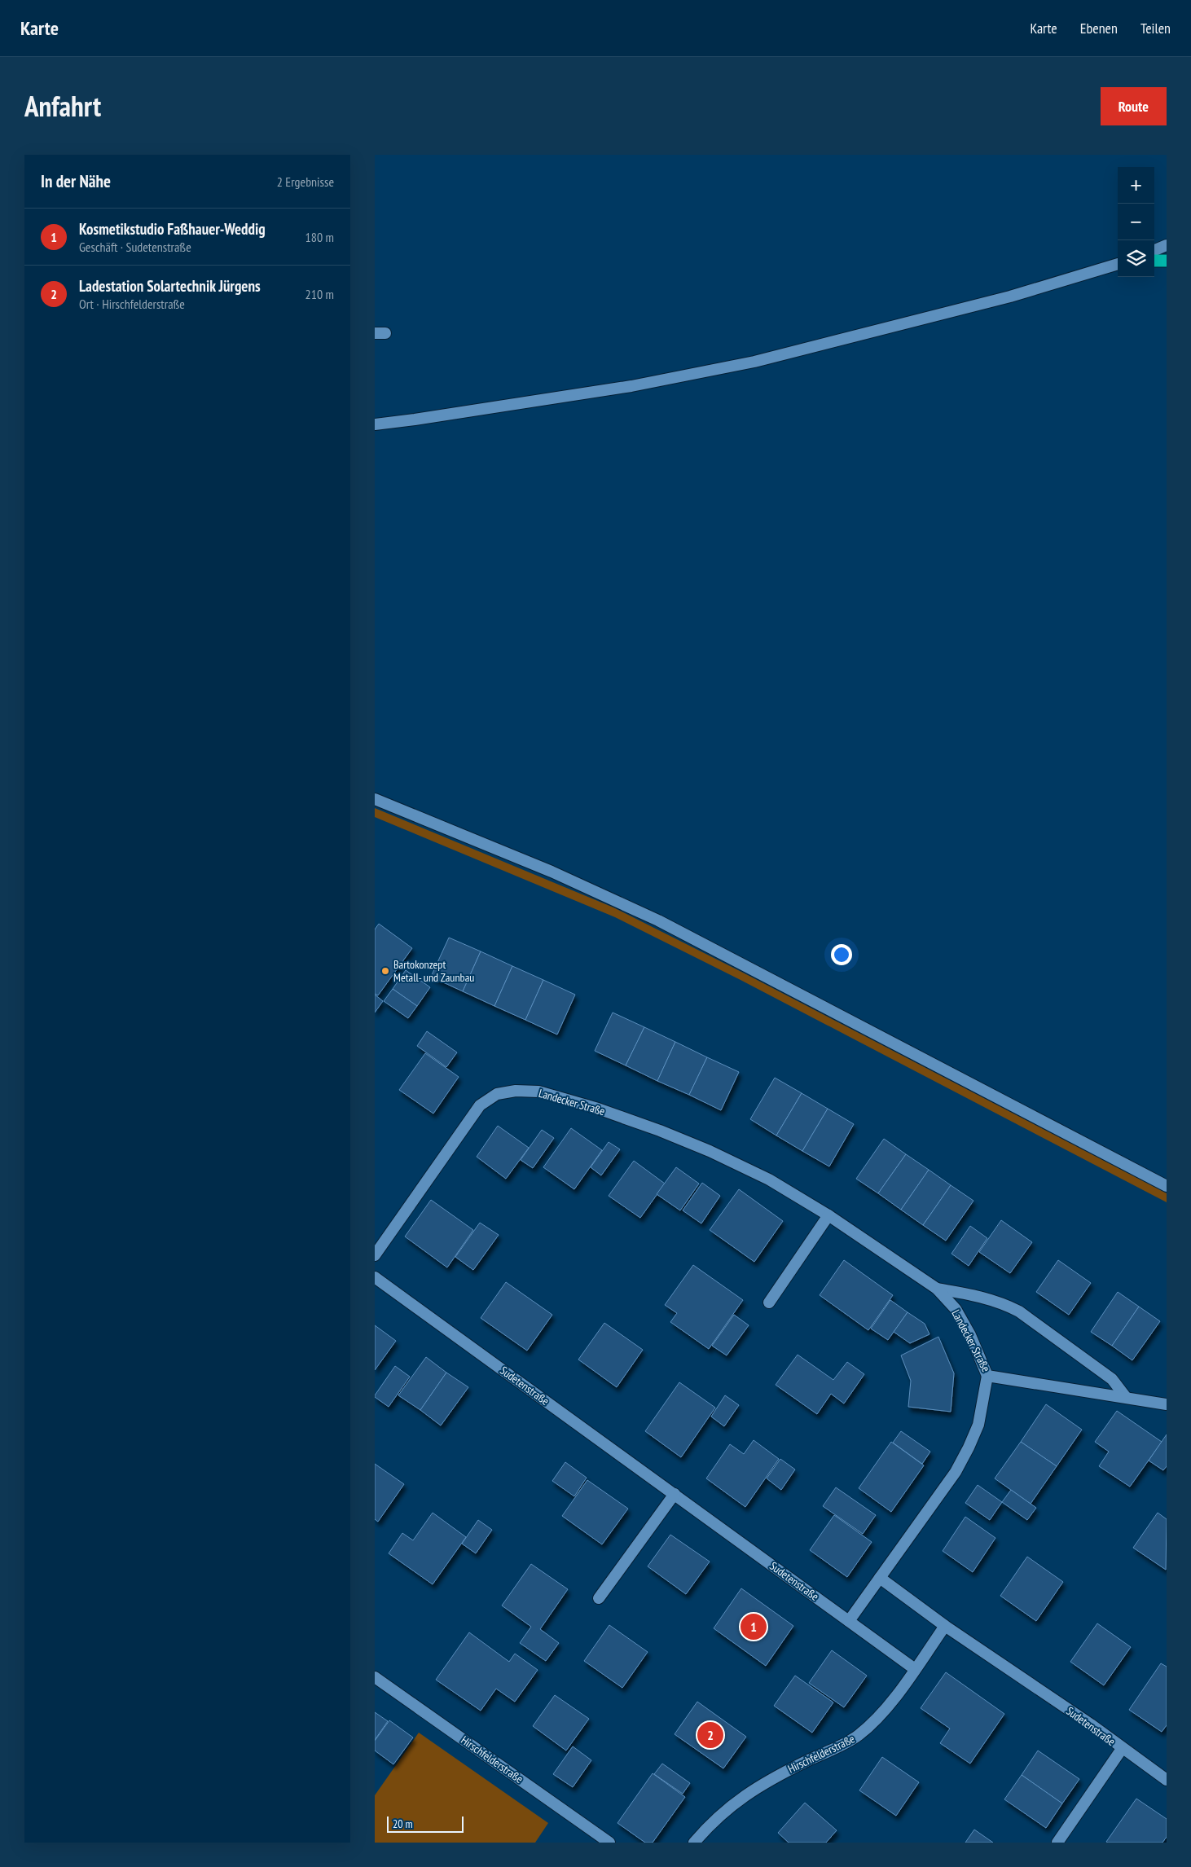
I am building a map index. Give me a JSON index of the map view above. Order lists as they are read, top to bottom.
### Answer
{
  "streets": {
    "street": ["Landecker Straße", "Sudetenstraße", "Hirschfelderstraße"]
  },
  "crossings": [
    ["Sudetenstraße", "Hirschfelderstraße"]
  ],
  "places": ["Bartokonzept Metall- und Zaunbau"],
  "scale_bar": "20 m",
  "page": {
    "header": "Karte",
    "nav": ["Karte", "Ebenen", "Teilen"],
    "title": "Anfahrt",
    "buttons": "Route",
    "heading": ["In der Nähe", "2 Ergebnisse"],
    "map_buttons": ["+", "−"],
    "list": [
      {
        "mark": "1",
        "name": "Kosmetikstudio Faßhauer-Weddig",
        "note": "Geschäft · Sudetenstraße",
        "value": "180 m"
      },
      {
        "mark": "2",
        "name": "Ladestation Solartechnik Jürgens",
        "note": "Ort · Hirschfelderstraße",
        "value": "210 m"
      }
    ],
    "pins": ["1", "2"],
    "scale": "20 m"
  }
}
